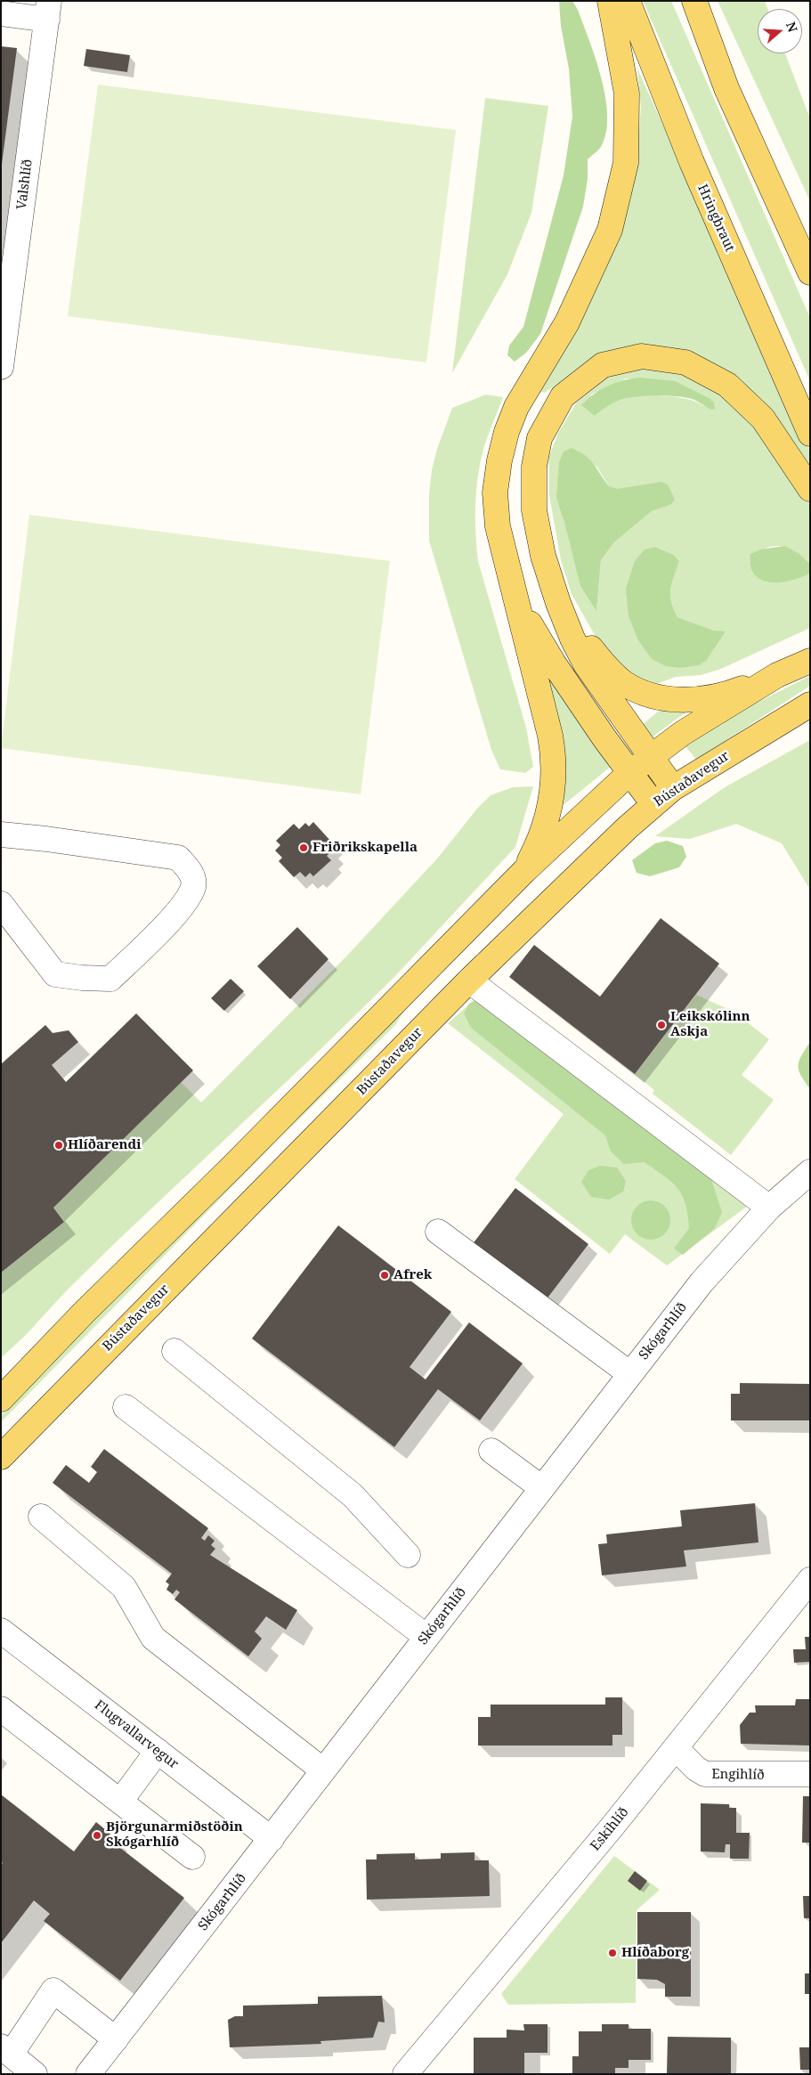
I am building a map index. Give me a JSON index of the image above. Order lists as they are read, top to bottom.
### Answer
{
  "streets": {
    "main road": ["Hringbraut", "Bústaðavegur"],
    "street": [
      "Valshlíð",
      "Skógarhlíð",
      "Flugvallarvegur",
      "Engihlíð",
      "Eskihlíð"
    ]
  },
  "crossings": [
    ["Skógarhlíð", "Flugvallarvegur"],
    ["Engihlíð", "Eskihlíð"]
  ],
  "places": [
    "Friðrikskapella",
    "Leikskólinn Askja",
    "Hlíðarendi",
    "Afrek",
    "Björgunarmiðstöðin Skógarhlíð",
    "Hlíðaborg"
  ],
  "north": "right"
}
